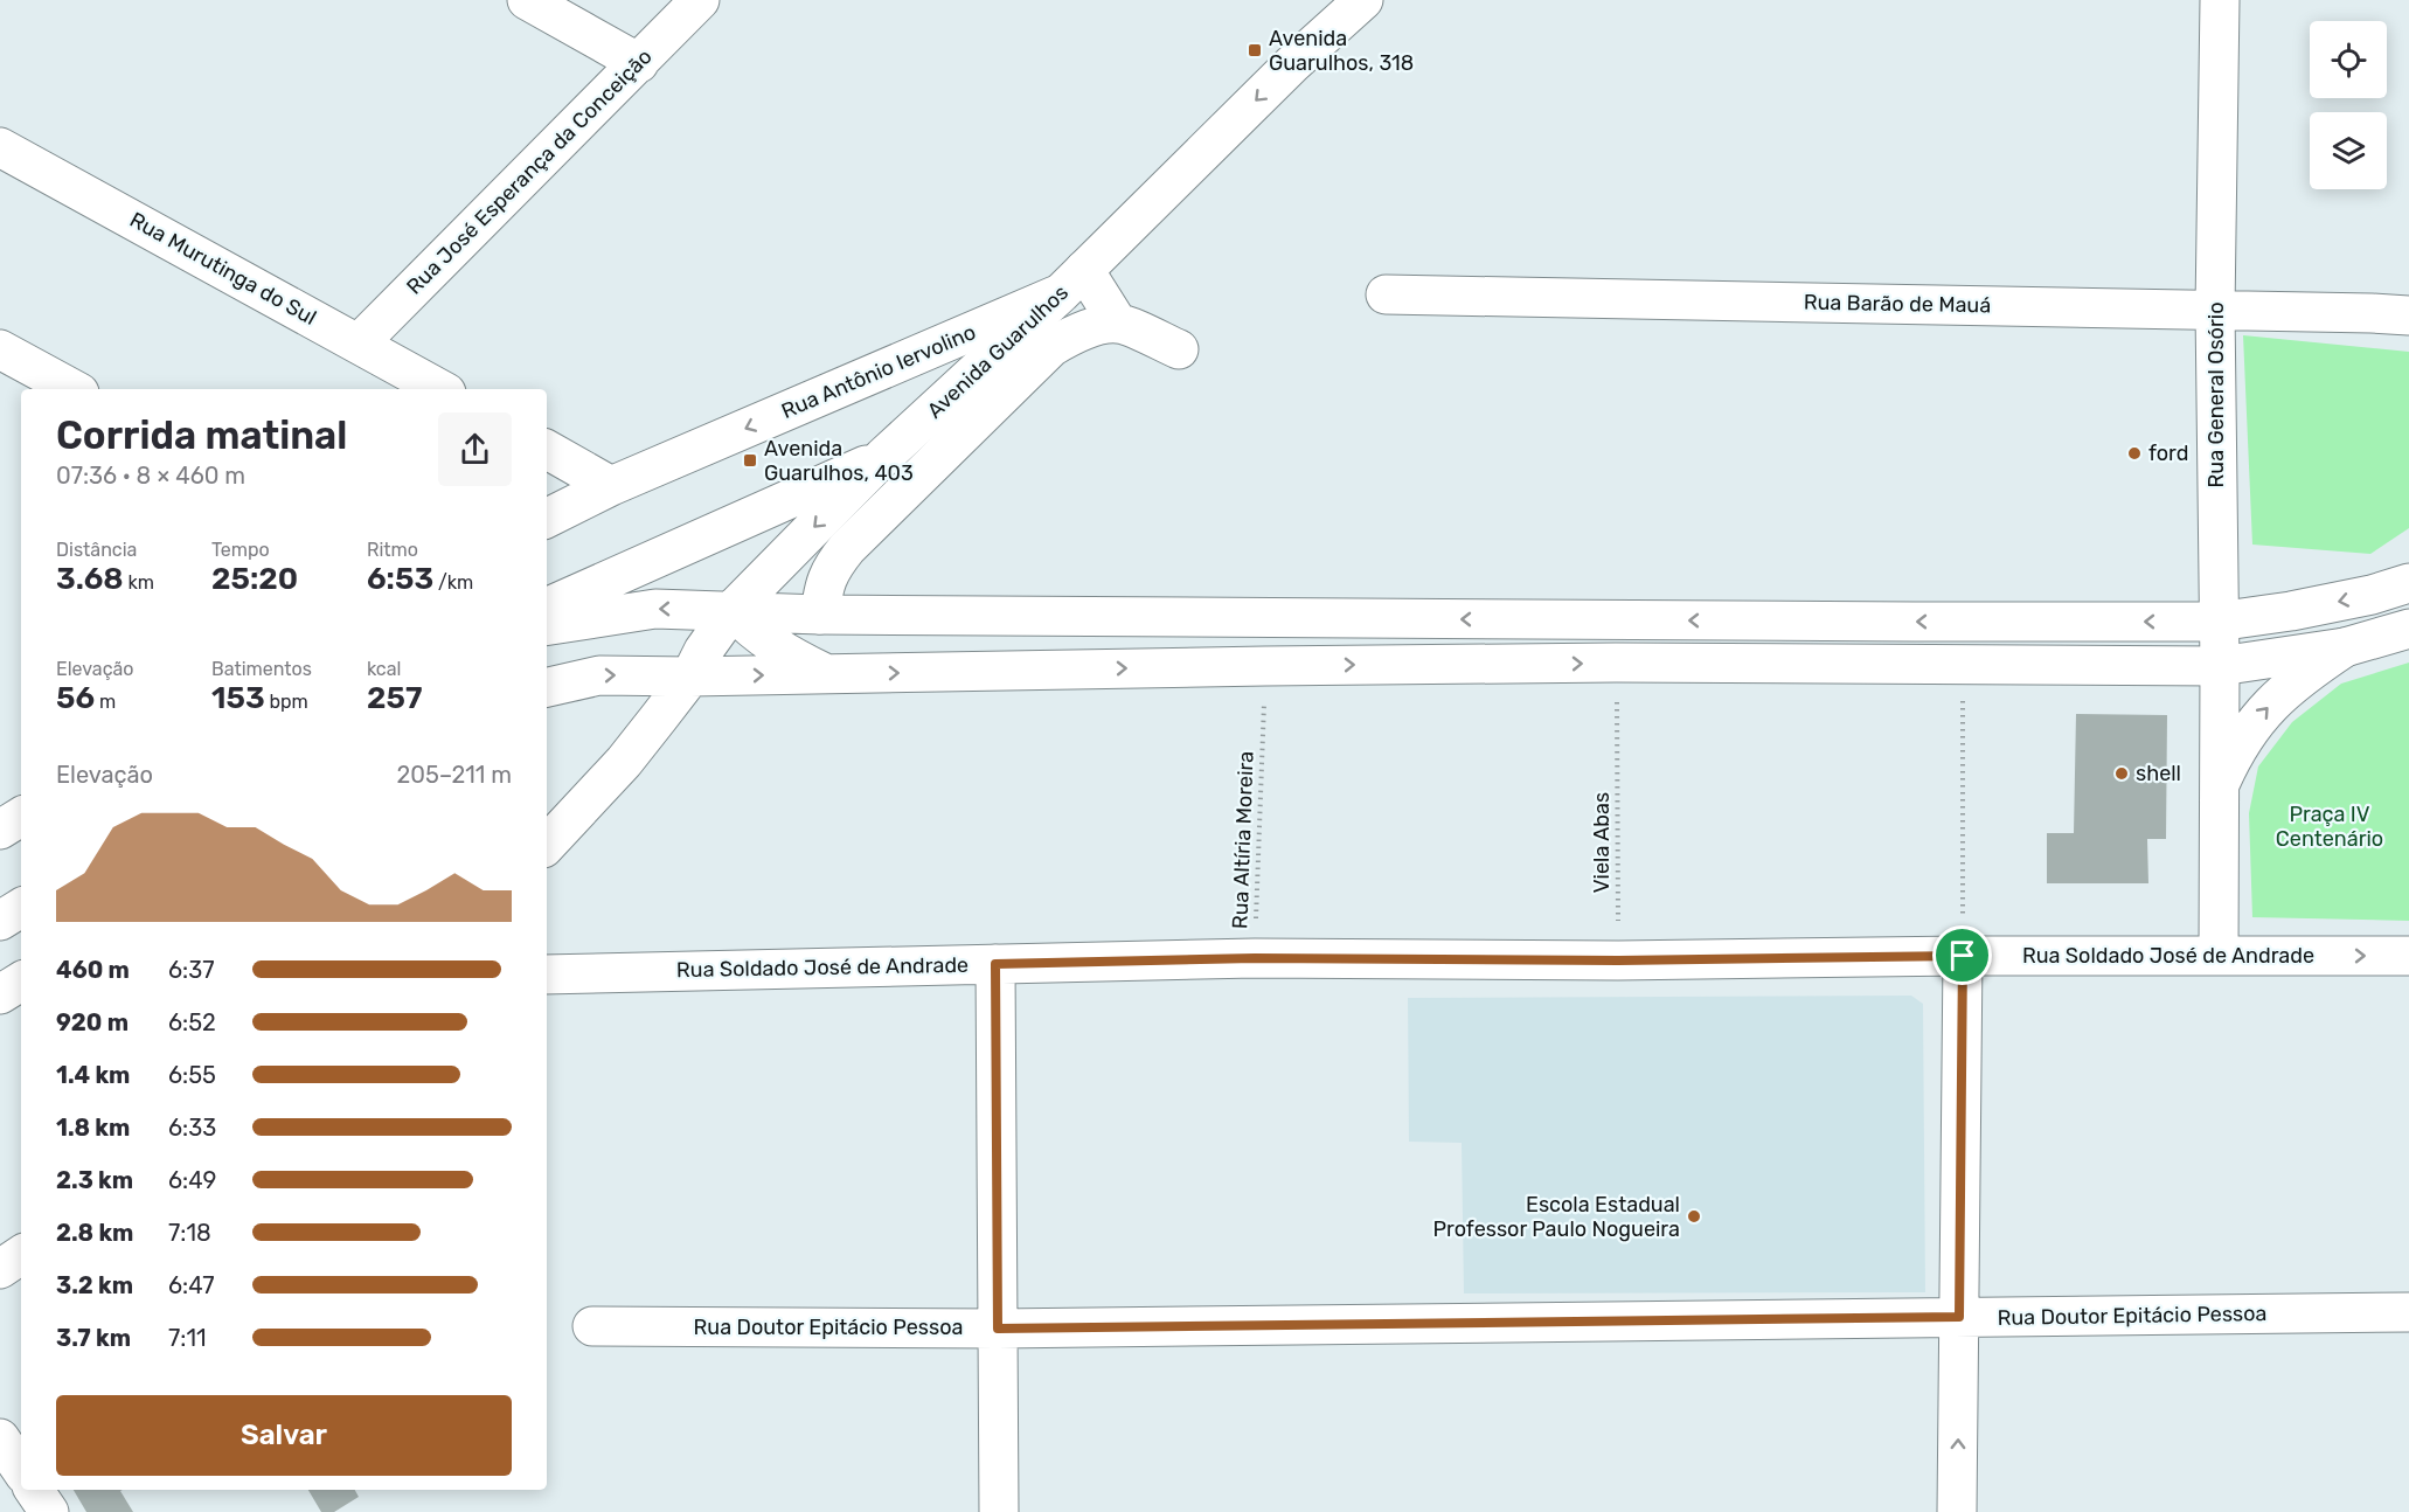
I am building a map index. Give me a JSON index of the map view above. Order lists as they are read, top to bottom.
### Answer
{
  "streets": {
    "street": [
      "Rua José Esperança da Conceição",
      "Rua Murutinga do Sul",
      "Rua Barão de Mauá",
      "Avenida Guarulhos",
      "Rua Antônio Iervolino",
      "Rua General Osório",
      "Rua Soldado José de Andrade",
      "Rua Doutor Epitácio Pessoa"
    ],
    "path": ["Rua Altíria Moreira", "Viela Abas"]
  },
  "crossings": [
    ["Rua José Esperança da Conceição", "Rua Murutinga do Sul"],
    ["Rua Barão de Mauá", "Rua General Osório"],
    ["Avenida Guarulhos", "Rua Antônio Iervolino"],
    ["Rua General Osório", "Rua Soldado José de Andrade"],
    ["Rua Altíria Moreira", "Rua Soldado José de Andrade"],
    ["Viela Abas", "Rua Soldado José de Andrade"]
  ],
  "parks": ["Praça IV Centenário"],
  "places": {
    "transit": ["Avenida Guarulhos, 318", "Avenida Guarulhos, 403"],
    "other": ["ford", "shell", "Escola Estadual Professor Paulo Nogueira"]
  },
  "page": {
    "heading": ["Corrida matinal", "07:36 · 8 × 460 m"],
    "stats": [
      ["Distância", "3.68 km"],
      ["Tempo", "25:20"],
      ["Ritmo", "6:53 /km"],
      ["Elevação", "56 m"],
      ["Batimentos", "153 bpm"],
      ["kcal", "257"]
    ],
    "chart": ["Elevação", "205–211 m"],
    "list": [
      {
        "name": "460 m",
        "note": "6:37"
      },
      {
        "name": "920 m",
        "note": "6:52"
      },
      {
        "name": "1.4 km",
        "note": "6:55"
      },
      {
        "name": "1.8 km",
        "note": "6:33"
      },
      {
        "name": "2.3 km",
        "note": "6:49"
      },
      {
        "name": "2.8 km",
        "note": "7:18"
      },
      {
        "name": "3.2 km",
        "note": "6:47"
      },
      {
        "name": "3.7 km",
        "note": "7:11"
      }
    ],
    "buttons": "Salvar"
  }
}
